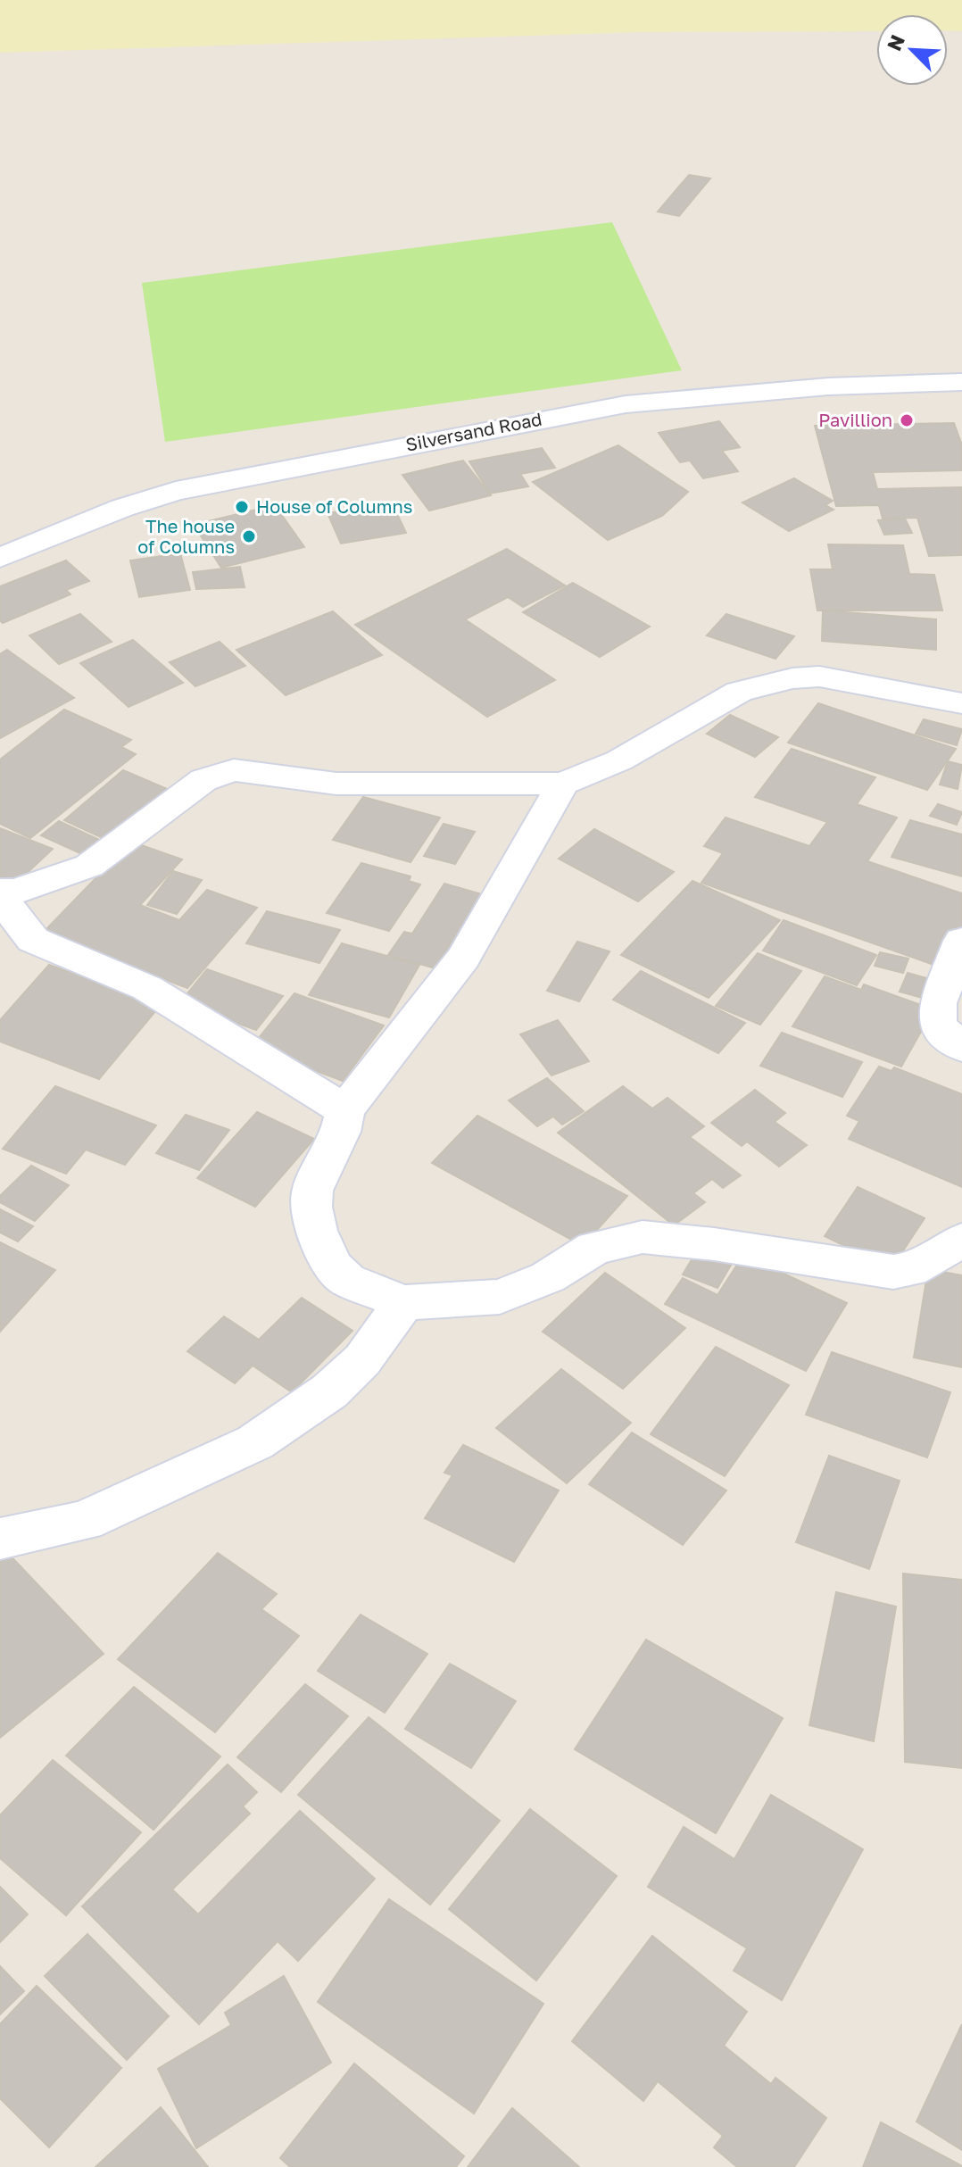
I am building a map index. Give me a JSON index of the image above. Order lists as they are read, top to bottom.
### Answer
{
  "streets": {
    "street": ["Silversand Road"]
  },
  "places": ["Pavillion", "House of Columns", "The house of Columns"],
  "north": "top left"
}
